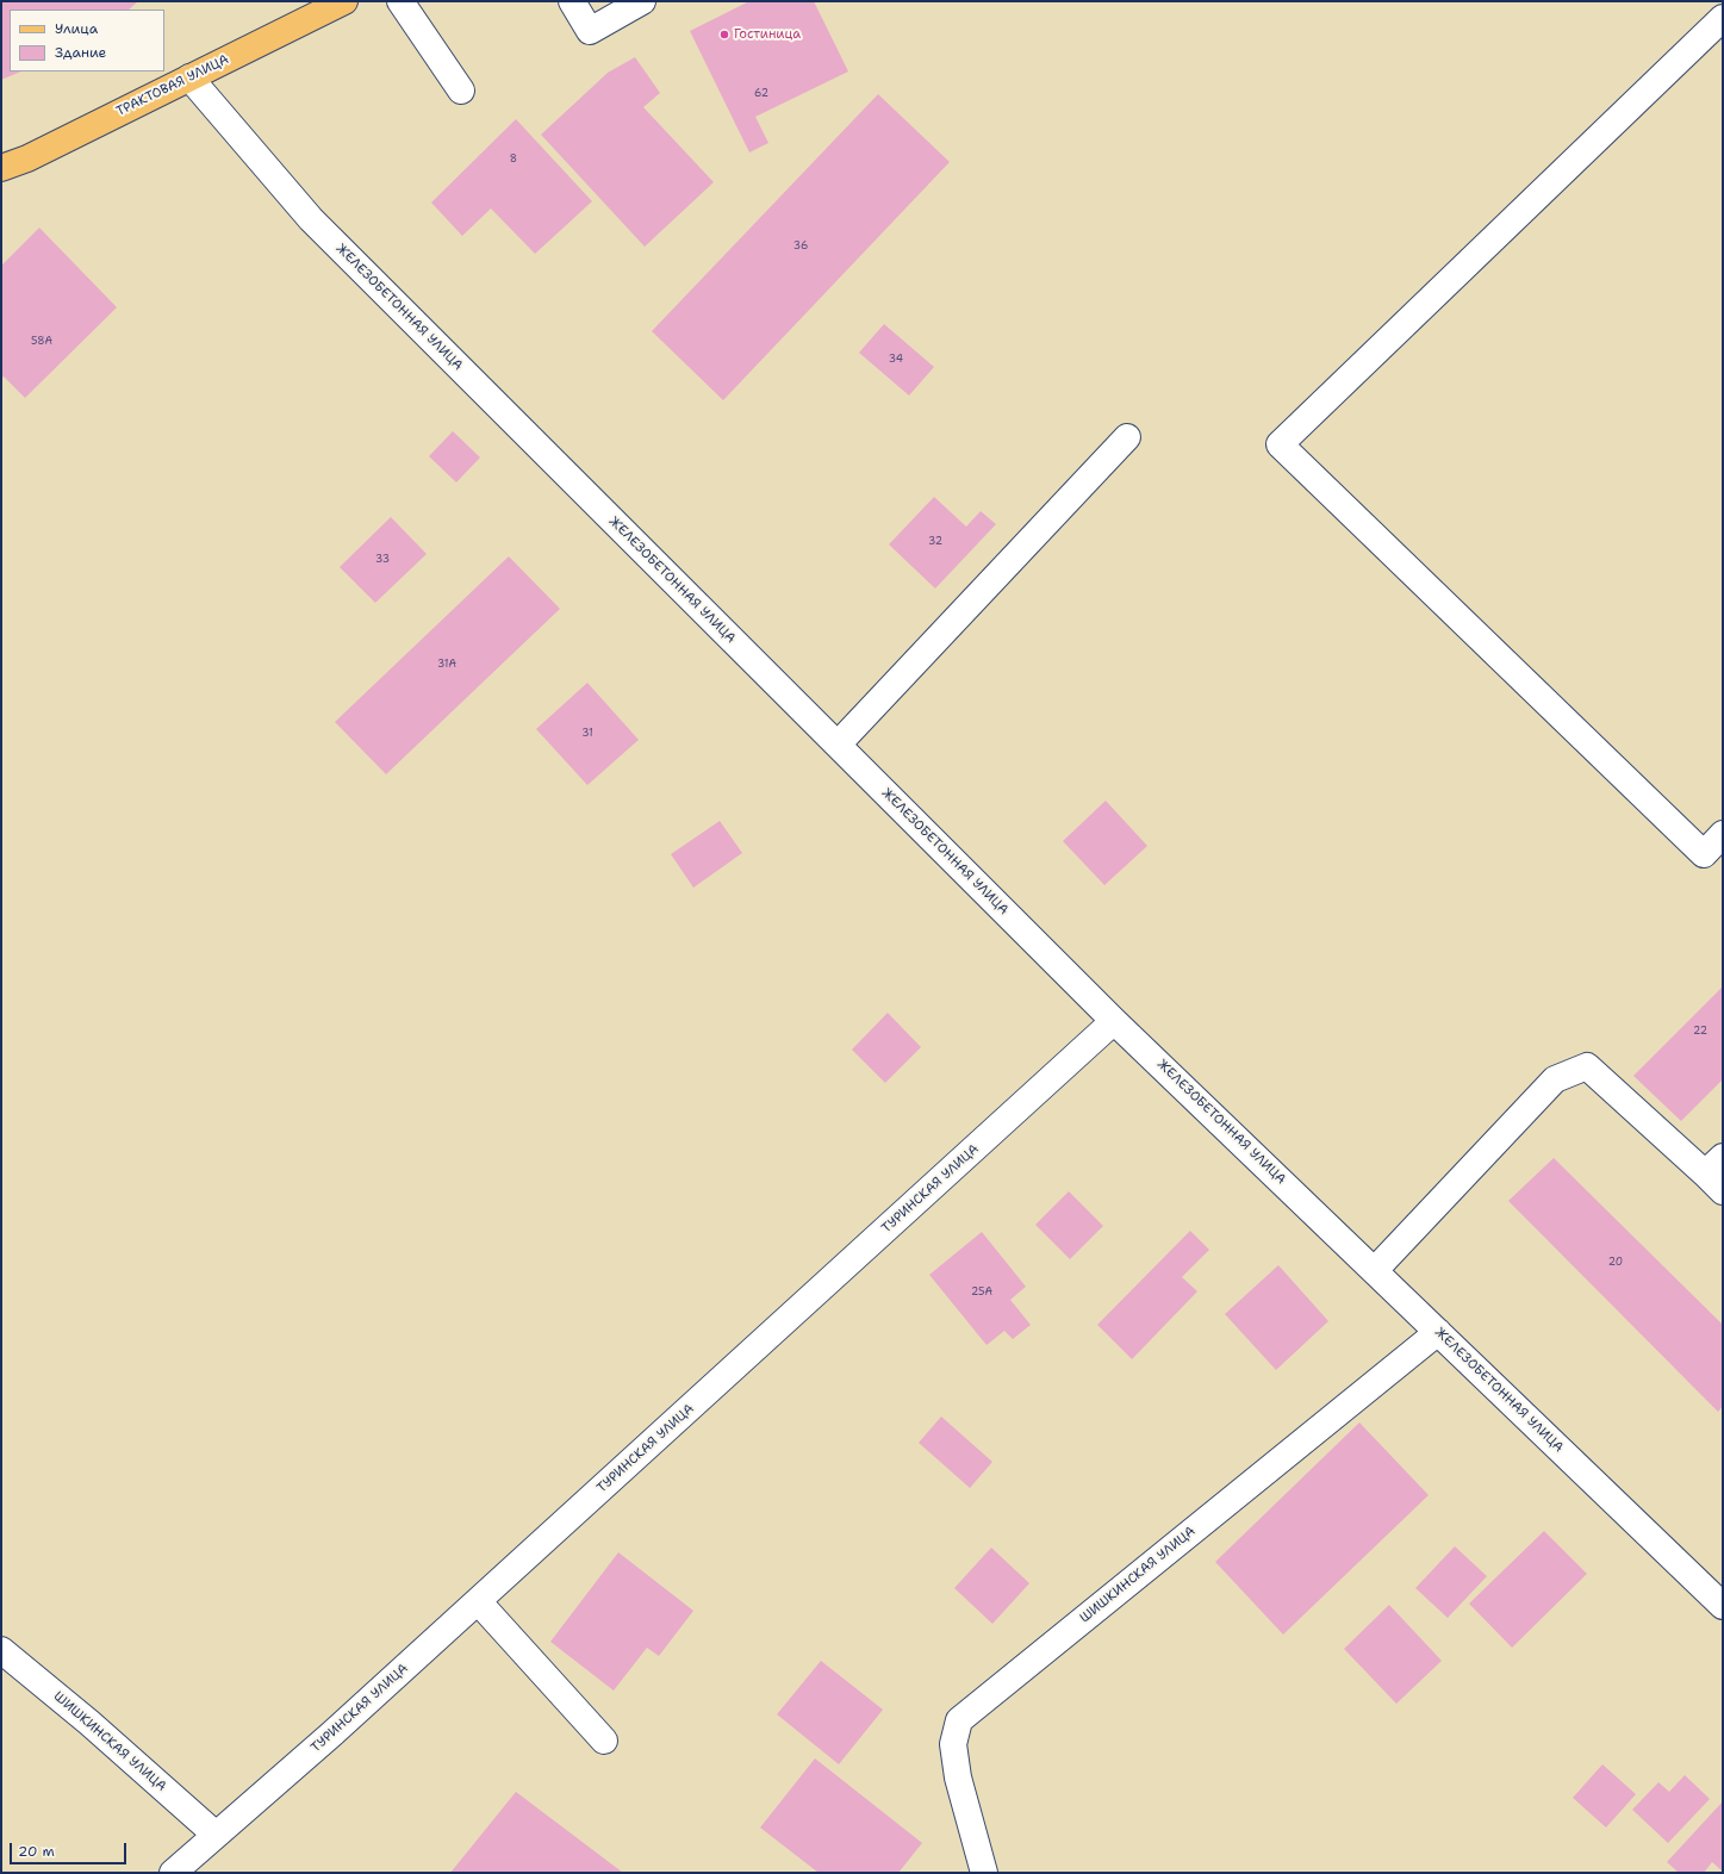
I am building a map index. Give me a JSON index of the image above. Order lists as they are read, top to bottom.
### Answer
{
  "streets": {
    "main road": ["ТРАКТОВАЯ УЛИЦА"],
    "street": ["ЖЕЛЕЗОБЕТОННАЯ УЛИЦА", "ТУРИНСКАЯ УЛИЦА", "ШИШКИНСКАЯ УЛИЦА"]
  },
  "crossings": [
    ["ТРАКТОВАЯ УЛИЦА", "ЖЕЛЕЗОБЕТОННАЯ УЛИЦА"],
    ["ЖЕЛЕЗОБЕТОННАЯ УЛИЦА", "ТУРИНСКАЯ УЛИЦА"],
    ["ЖЕЛЕЗОБЕТОННАЯ УЛИЦА", "ШИШКИНСКАЯ УЛИЦА"],
    ["ТУРИНСКАЯ УЛИЦА", "ШИШКИНСКАЯ УЛИЦА"]
  ],
  "places": ["Гостиница"],
  "house_numbers": [
    "62",
    "8",
    "36",
    "58А",
    "34",
    "32",
    "33",
    "31А",
    "31",
    "22",
    "20",
    "25А"
  ],
  "legend": ["Улица", "Здание"],
  "scale_bar": "20 m"
}
